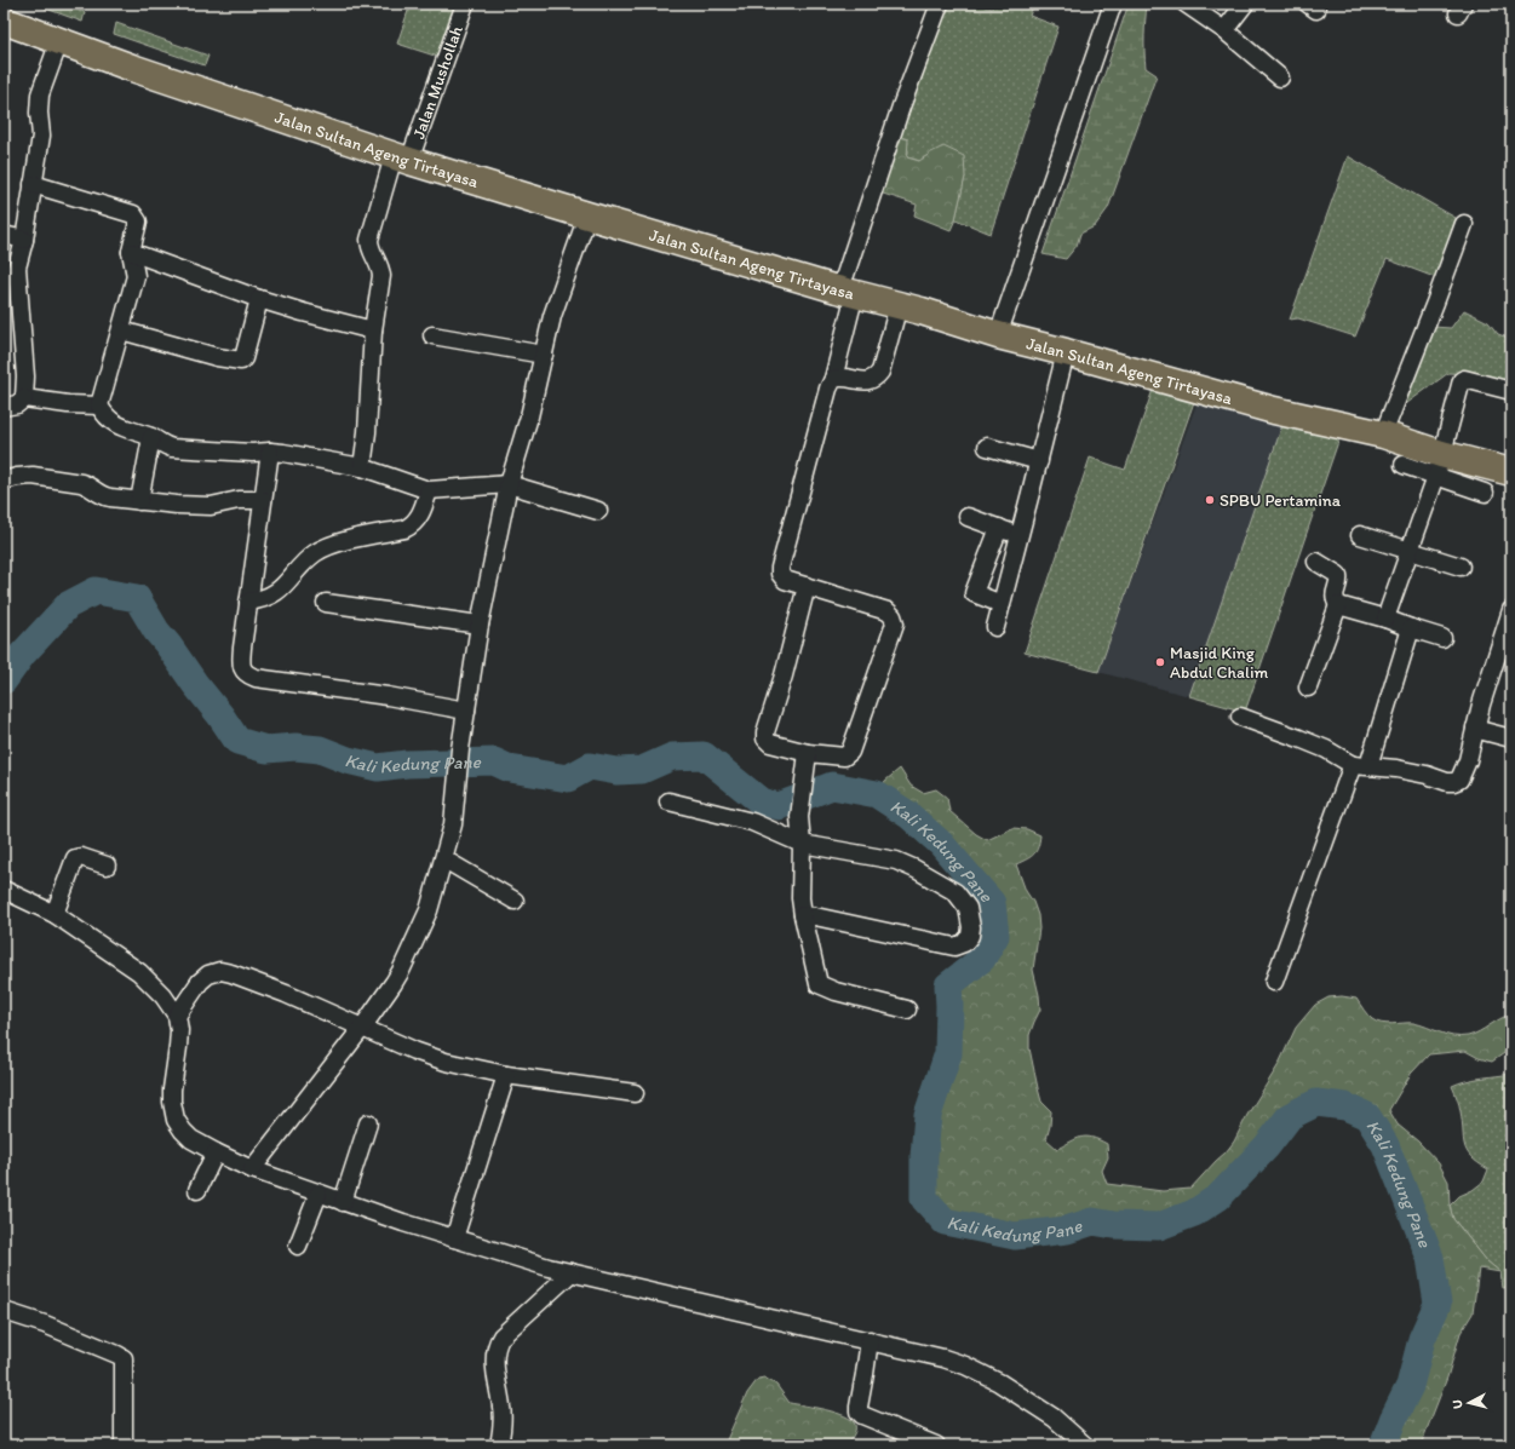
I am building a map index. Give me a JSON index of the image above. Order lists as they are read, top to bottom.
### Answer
{
  "streets": {
    "main road": ["Jalan Sultan Ageng Tirtayasa"],
    "street": ["Jalan Mushollah"]
  },
  "crossings": [
    ["Jalan Mushollah", "Jalan Sultan Ageng Tirtayasa"]
  ],
  "water": ["Kali Kedung Pane"],
  "places": ["SPBU Pertamina", "Masjid King Abdul Chalim"],
  "north": "left"
}
